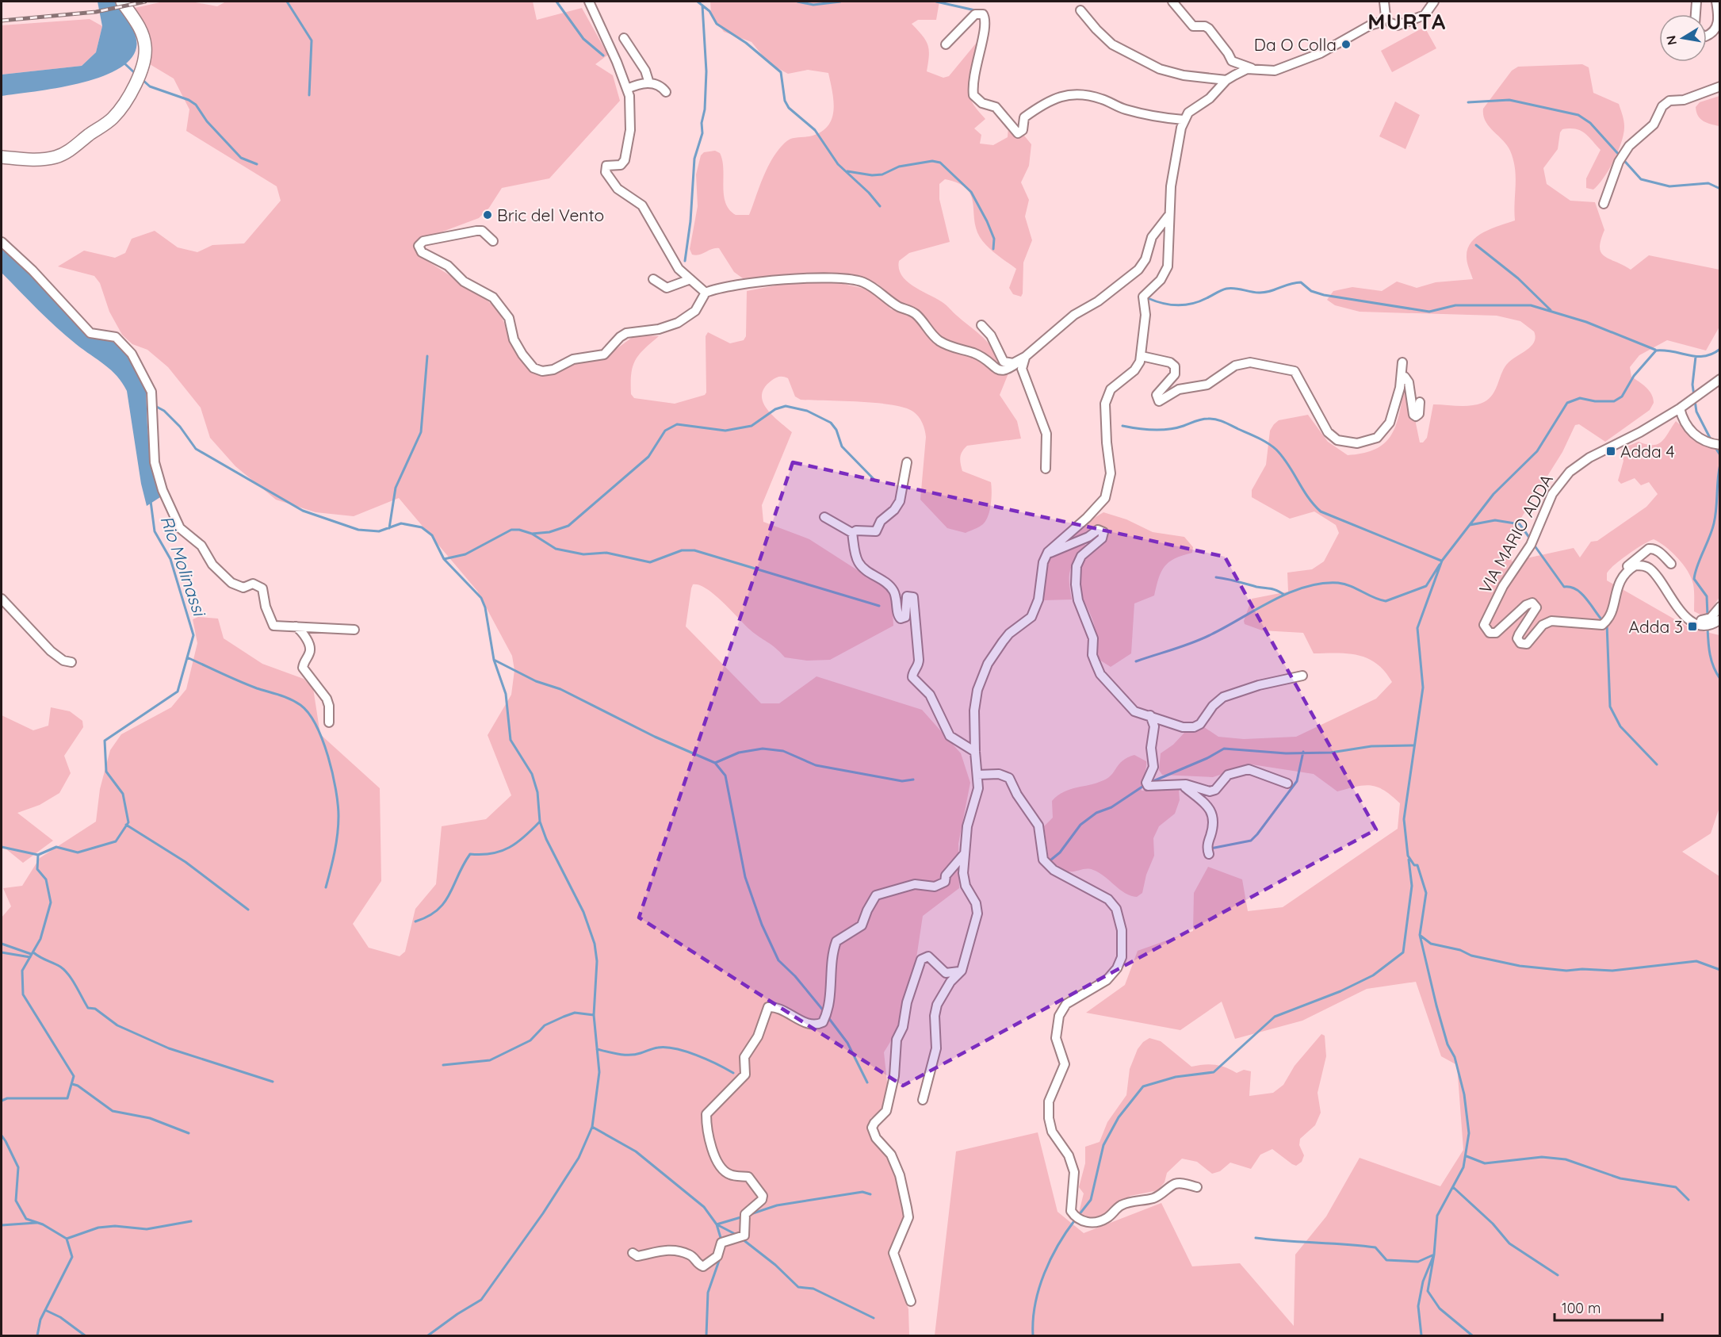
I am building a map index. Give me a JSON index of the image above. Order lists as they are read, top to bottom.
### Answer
{
  "streets": {
    "street": ["VIA MARIO ADDA"]
  },
  "districts": ["MURTA"],
  "water": ["Rio Molinassi"],
  "places": {
    "other": ["Da O Colla", "Bric del Vento"],
    "transit": ["Adda 4", "Adda 3"]
  },
  "scale_bar": "100 m",
  "north": "left"
}
